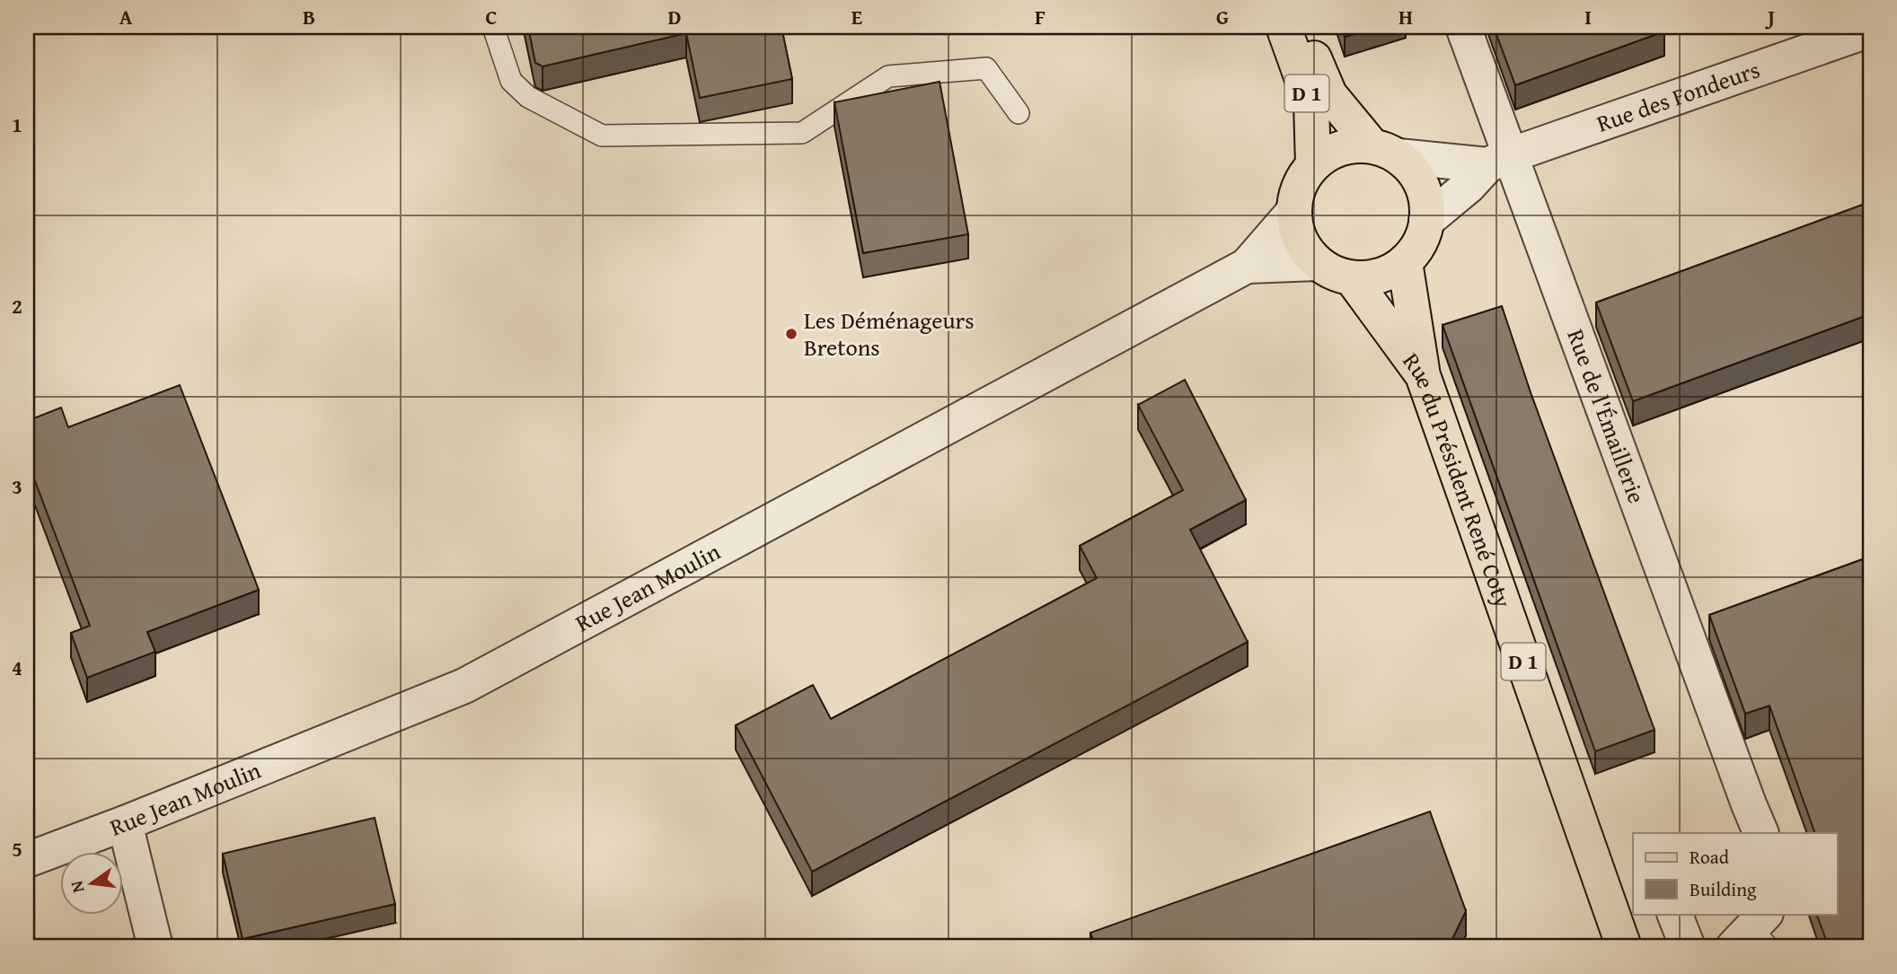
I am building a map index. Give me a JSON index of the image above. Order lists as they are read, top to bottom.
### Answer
{
  "streets": {
    "main road": ["D 1", "Rue du Président René Coty"],
    "street": ["Rue des Fondeurs", "Rue de l'Émaillerie", "Rue Jean Moulin"]
  },
  "crossings": [
    ["D 1", "Rue du Président René Coty"],
    ["D 1", "Rue Jean Moulin"],
    ["Rue des Fondeurs", "Rue de l'Émaillerie"],
    ["Rue du Président René Coty", "Rue Jean Moulin"]
  ],
  "places": ["Les Déménageurs Bretons"],
  "legend": ["Road", "Building"],
  "north": "left",
  "grid": {
    "columns": [
      "A",
      "B",
      "C",
      "D",
      "E",
      "F",
      "G",
      "H",
      "I",
      "J"
    ],
    "rows": [
      "1",
      "2",
      "3",
      "4",
      "5"
    ]
  }
}
